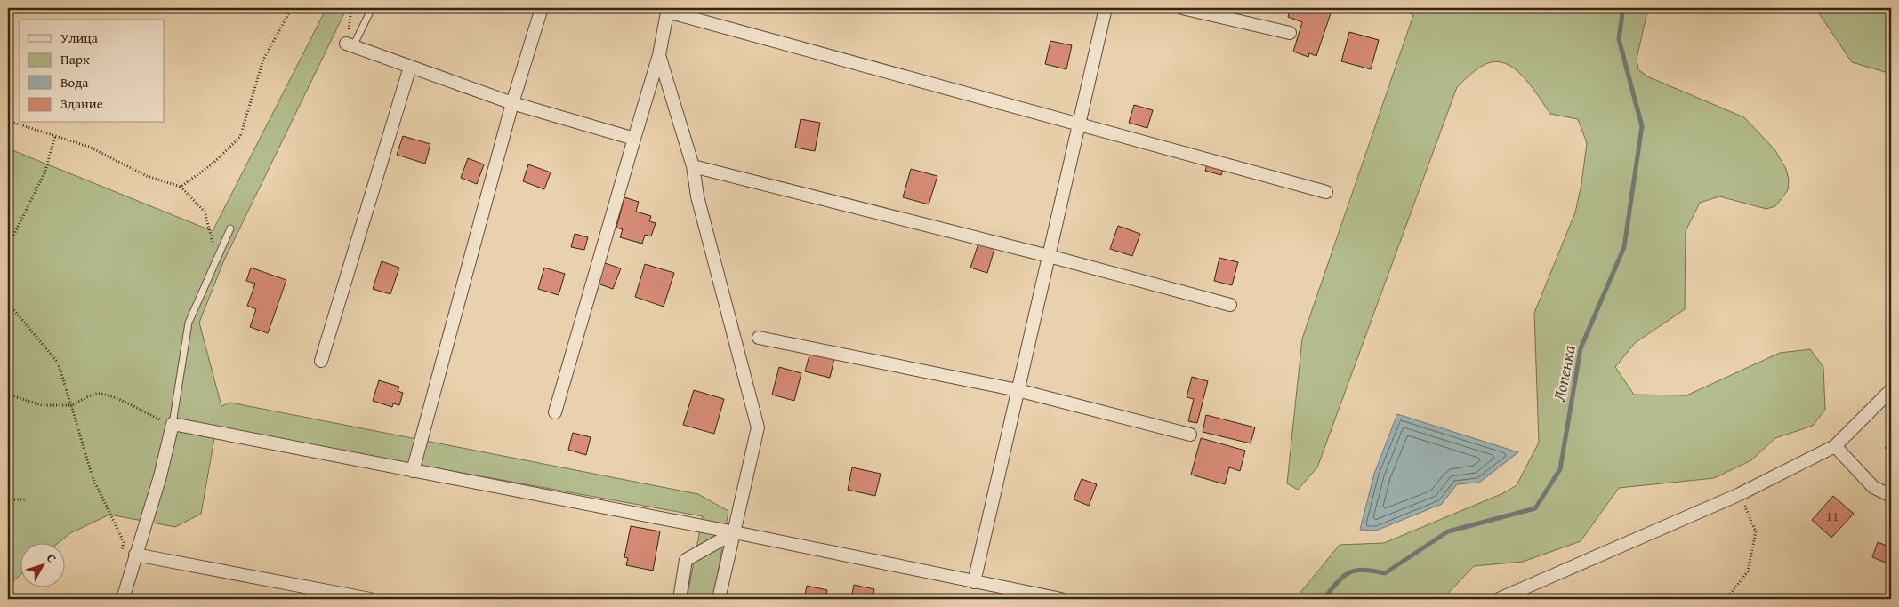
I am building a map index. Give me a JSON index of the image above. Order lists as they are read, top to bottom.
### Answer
{
  "water": ["Лопенка"],
  "house_numbers": ["11"],
  "legend": [
    "Улица",
    "Парк",
    "Вода",
    "Здание"
  ],
  "north": "top right"
}
